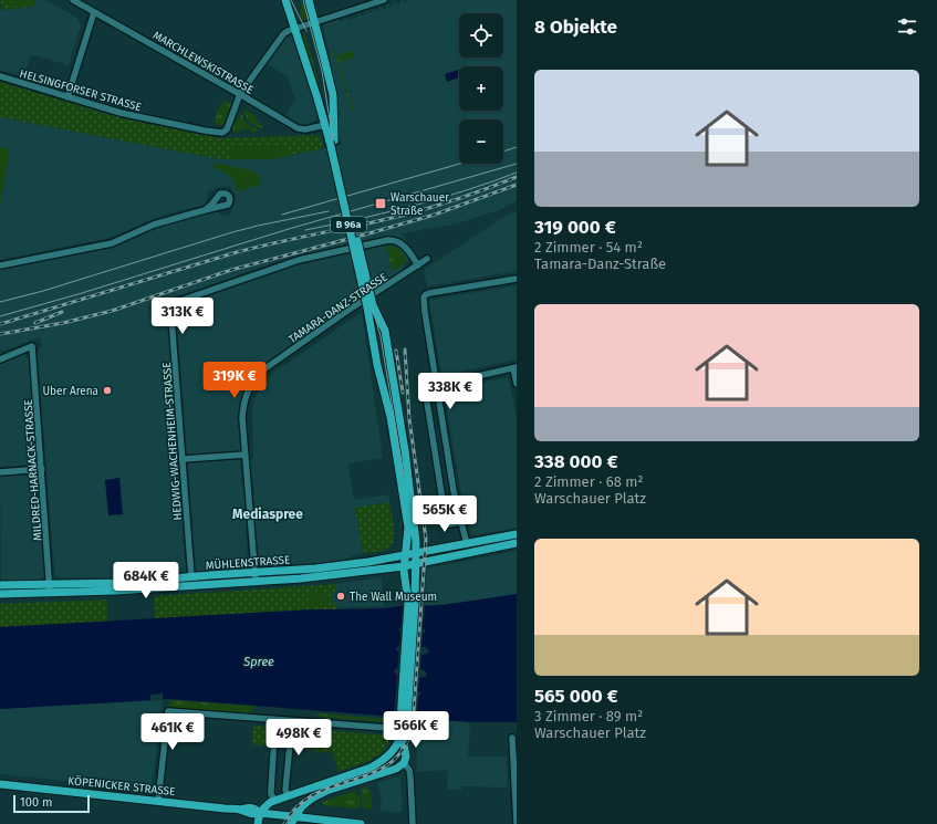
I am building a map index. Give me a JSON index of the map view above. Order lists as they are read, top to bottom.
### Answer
{
  "streets": {
    "main road": ["B 96a", "MÜHLENSTRASSE", "KÖPENICKER STRASSE"],
    "street": [
      "MARCHLEWSKISTRASSE",
      "HELSINGFORSER STRASSE",
      "TAMARA-DANZ-STRASSE",
      "HEDWIG-WACHENHEIM-STRASSE",
      "MILDRED-HARNACK-STRASSE"
    ]
  },
  "crossings": [
    ["MARCHLEWSKISTRASSE", "HELSINGFORSER STRASSE"],
    ["MARCHLEWSKISTRASSE", "B 96a"],
    ["B 96a", "MÜHLENSTRASSE"],
    ["TAMARA-DANZ-STRASSE", "HEDWIG-WACHENHEIM-STRASSE"],
    ["TAMARA-DANZ-STRASSE", "MÜHLENSTRASSE"],
    ["HEDWIG-WACHENHEIM-STRASSE", "MÜHLENSTRASSE"],
    ["MILDRED-HARNACK-STRASSE", "MÜHLENSTRASSE"]
  ],
  "districts": ["Mediaspree"],
  "water": ["Spree"],
  "places": {
    "transit": ["Warschauer Straße"],
    "other": ["Uber Arena", "The Wall Museum"]
  },
  "scale_bar": "100 m",
  "page": {
    "heading": "8 Objekte",
    "map_buttons": ["+", "−"],
    "list": [
      {
        "name": "319 000 €",
        "note": "2 Zimmer · 54 m² · Tamara-Danz-Straße"
      },
      {
        "name": "338 000 €",
        "note": "2 Zimmer · 68 m² · Warschauer Platz"
      },
      {
        "name": "565 000 €",
        "note": "3 Zimmer · 89 m² · Warschauer Platz"
      }
    ],
    "price": [
      "313K €",
      "319K €",
      "338K €",
      "565K €",
      "684K €",
      "566K €",
      "461K €",
      "498K €"
    ],
    "scale": "100 m"
  }
}
